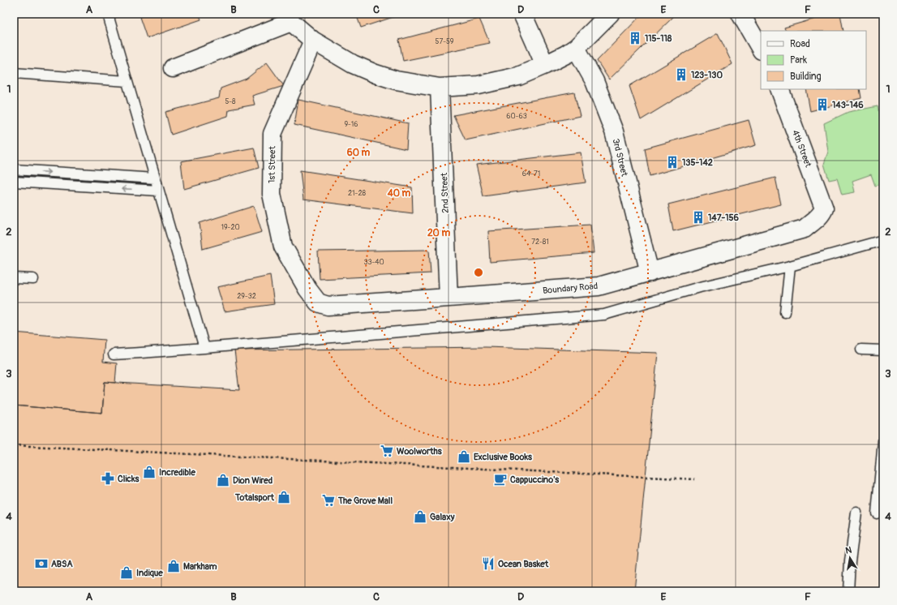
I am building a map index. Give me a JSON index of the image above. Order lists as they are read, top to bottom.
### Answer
{
  "streets": {
    "street": [
      "4th Street",
      "3rd Street",
      "1st Street",
      "2nd Street",
      "Boundary Road"
    ]
  },
  "crossings": [
    ["4th Street", "Boundary Road"],
    ["3rd Street", "Boundary Road"],
    ["1st Street", "Boundary Road"],
    ["2nd Street", "Boundary Road"]
  ],
  "places": {
    "building": [
      "115-118",
      "123-130",
      "143-146",
      "135-142",
      "147-156"
    ],
    "supermarket": ["Woolworths", "The Grove Mall"],
    "shop": [
      "Exclusive Books",
      "Incredible",
      "Dion Wired",
      "Totalsport",
      "Galaxy",
      "Markham",
      "Indique"
    ],
    "pharmacy": ["Clicks"],
    "cafe": ["Cappuccino's"],
    "bank": ["ABSA"],
    "restaurant": ["Ocean Basket"]
  },
  "house_numbers": [
    "57-59",
    "5-8",
    "60-63",
    "9-16",
    "64-71",
    "21-28",
    "19-20",
    "72-81",
    "33-40",
    "29-32"
  ],
  "legend": ["Road", "Park", "Building"],
  "north": "top",
  "grid": {
    "columns": [
      "A",
      "B",
      "C",
      "D",
      "E",
      "F"
    ],
    "rows": [
      "1",
      "2",
      "3",
      "4"
    ]
  },
  "rings": ["60 m", "40 m", "20 m"]
}
